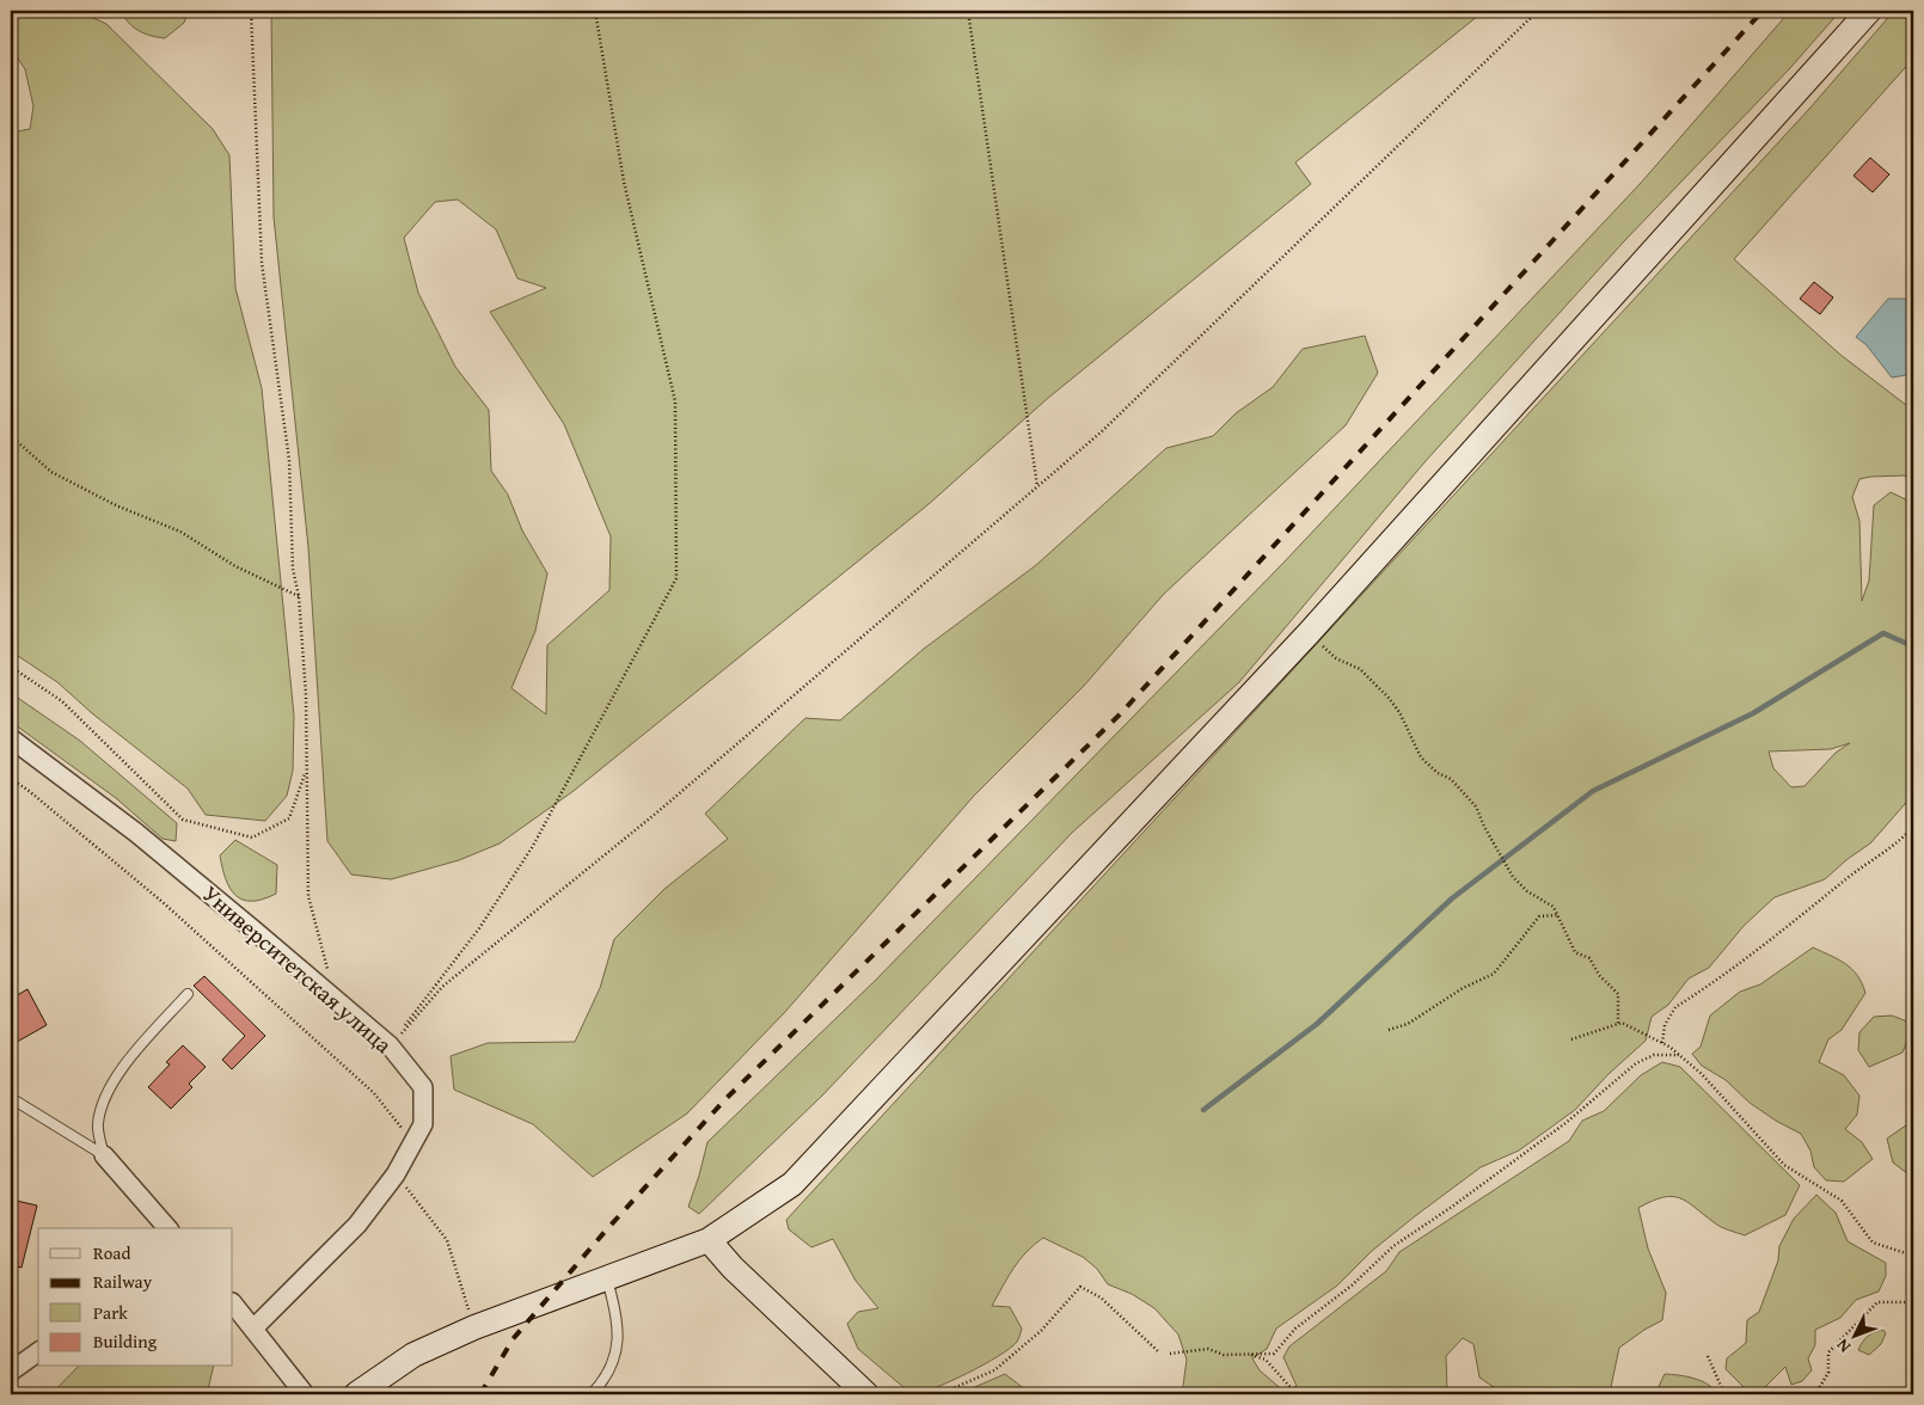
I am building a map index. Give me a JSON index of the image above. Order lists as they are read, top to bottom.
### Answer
{
  "streets": {
    "street": ["Университетская улица"]
  },
  "legend": [
    "Road",
    "Railway",
    "Park",
    "Building"
  ],
  "north": "bottom left"
}
